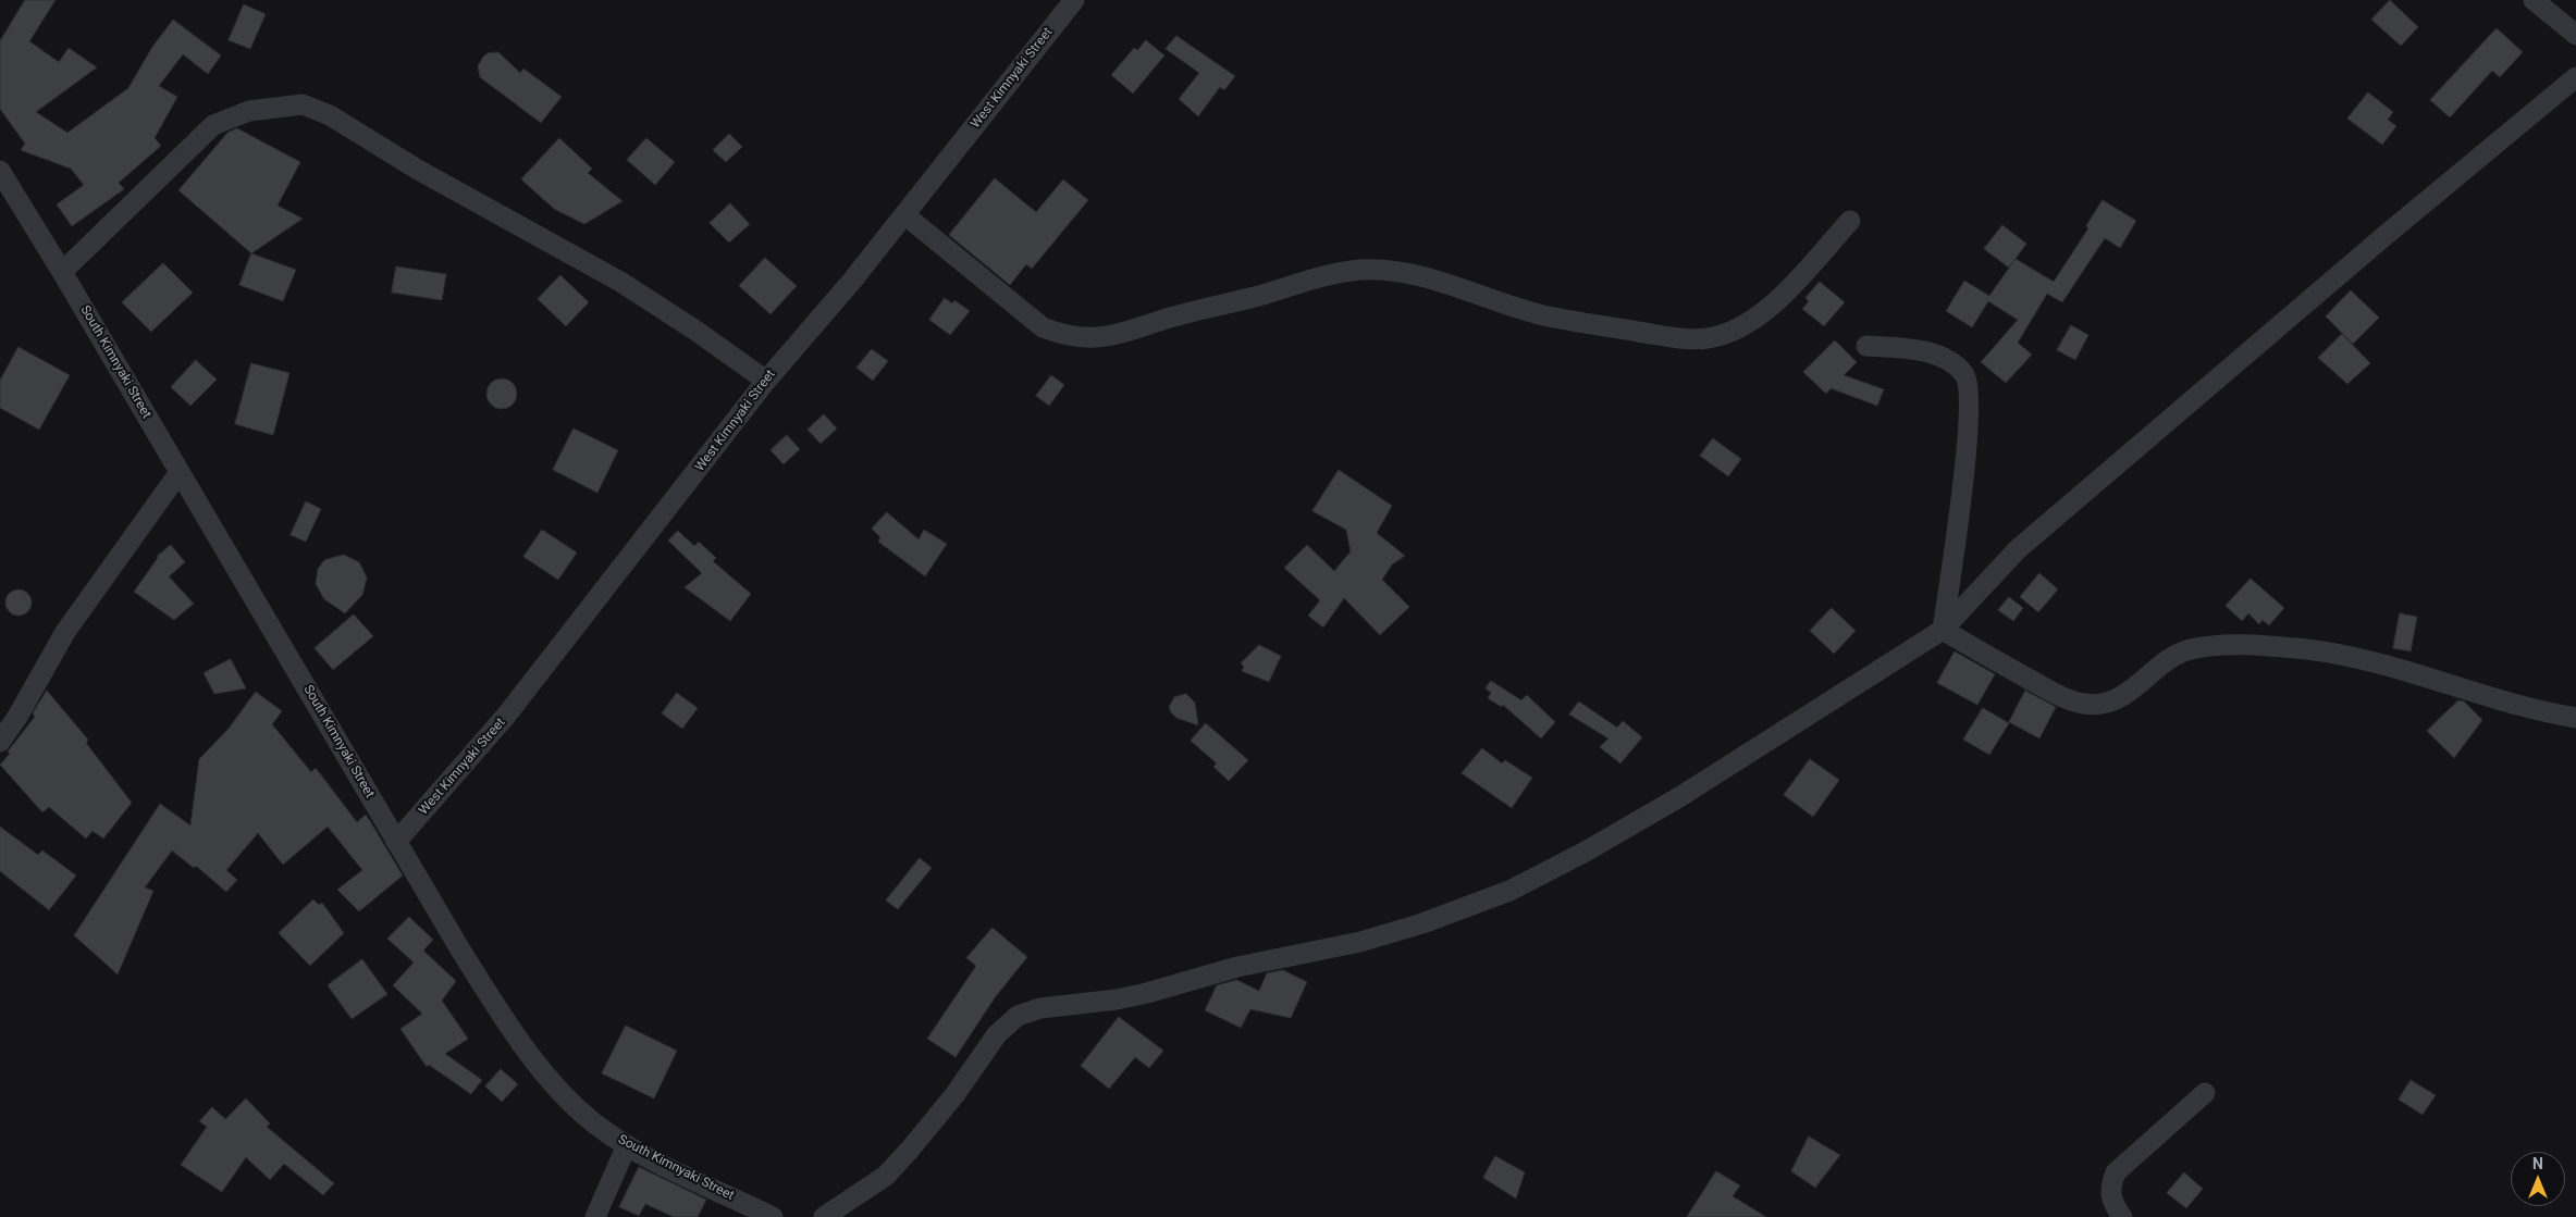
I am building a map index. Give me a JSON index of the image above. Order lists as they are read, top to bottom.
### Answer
{
  "streets": {
    "street": ["West Kimnyaki Street", "South Kimnyaki Street"]
  },
  "crossings": [
    ["West Kimnyaki Street", "South Kimnyaki Street"]
  ],
  "north": "top"
}
